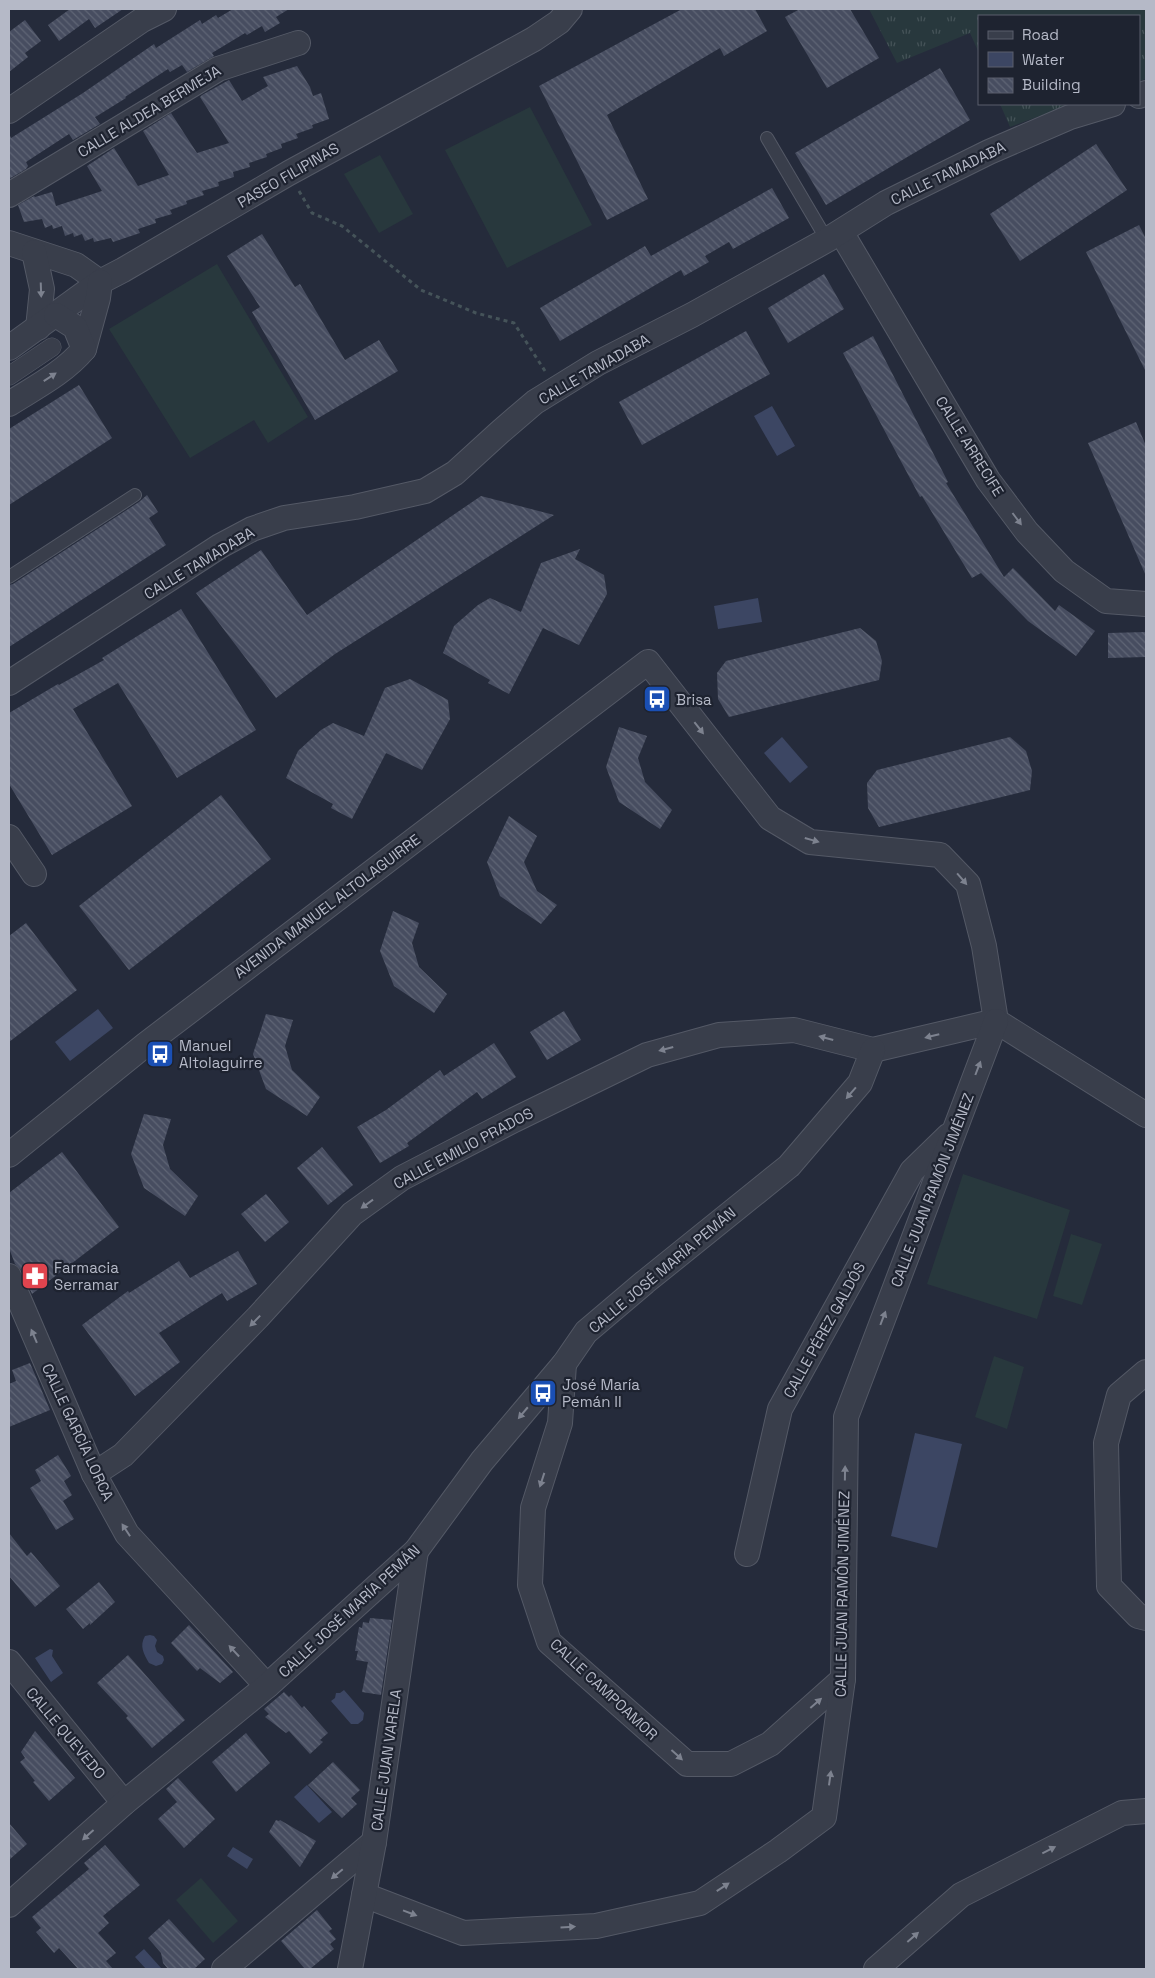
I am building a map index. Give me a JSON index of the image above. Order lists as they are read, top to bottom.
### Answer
{
  "streets": {
    "street": [
      "CALLE ALDEA BERMEJA",
      "CALLE TAMADABA",
      "PASEO FILIPINAS",
      "CALLE ARRECIFE",
      "AVENIDA MANUEL ALTOLAGUIRRE",
      "CALLE EMILIO PRADOS",
      "CALLE JUAN RAMÓN JIMÉNEZ",
      "CALLE JOSÉ MARÍA PEMÁN",
      "CALLE PÉREZ GALDÓS",
      "CALLE GARCÍA LORCA",
      "CALLE CAMPOAMOR",
      "CALLE QUEVEDO",
      "CALLE JUAN VARELA"
    ]
  },
  "crossings": [
    ["CALLE TAMADABA", "CALLE ARRECIFE"],
    ["AVENIDA MANUEL ALTOLAGUIRRE", "CALLE JUAN RAMÓN JIMÉNEZ"],
    ["CALLE EMILIO PRADOS", "CALLE JOSÉ MARÍA PEMÁN"],
    ["CALLE EMILIO PRADOS", "CALLE GARCÍA LORCA"],
    ["CALLE JUAN RAMÓN JIMÉNEZ", "CALLE PÉREZ GALDÓS"],
    ["CALLE JUAN RAMÓN JIMÉNEZ", "CALLE CAMPOAMOR"],
    ["CALLE JUAN RAMÓN JIMÉNEZ", "CALLE JUAN VARELA"],
    ["CALLE JOSÉ MARÍA PEMÁN", "CALLE GARCÍA LORCA"],
    ["CALLE JOSÉ MARÍA PEMÁN", "CALLE CAMPOAMOR"],
    ["CALLE JOSÉ MARÍA PEMÁN", "CALLE QUEVEDO"],
    ["CALLE JOSÉ MARÍA PEMÁN", "CALLE JUAN VARELA"]
  ],
  "one_way": [
    "CALLE ARRECIFE",
    "CALLE EMILIO PRADOS",
    "CALLE JUAN RAMÓN JIMÉNEZ",
    "CALLE JOSÉ MARÍA PEMÁN",
    "CALLE GARCÍA LORCA"
  ],
  "places": {
    "bus stop": ["Brisa", "Manuel Altolaguirre", "José María Pemán II"],
    "pharmacy": ["Farmacia Serramar"]
  },
  "legend": ["Road", "Water", "Building"]
}
